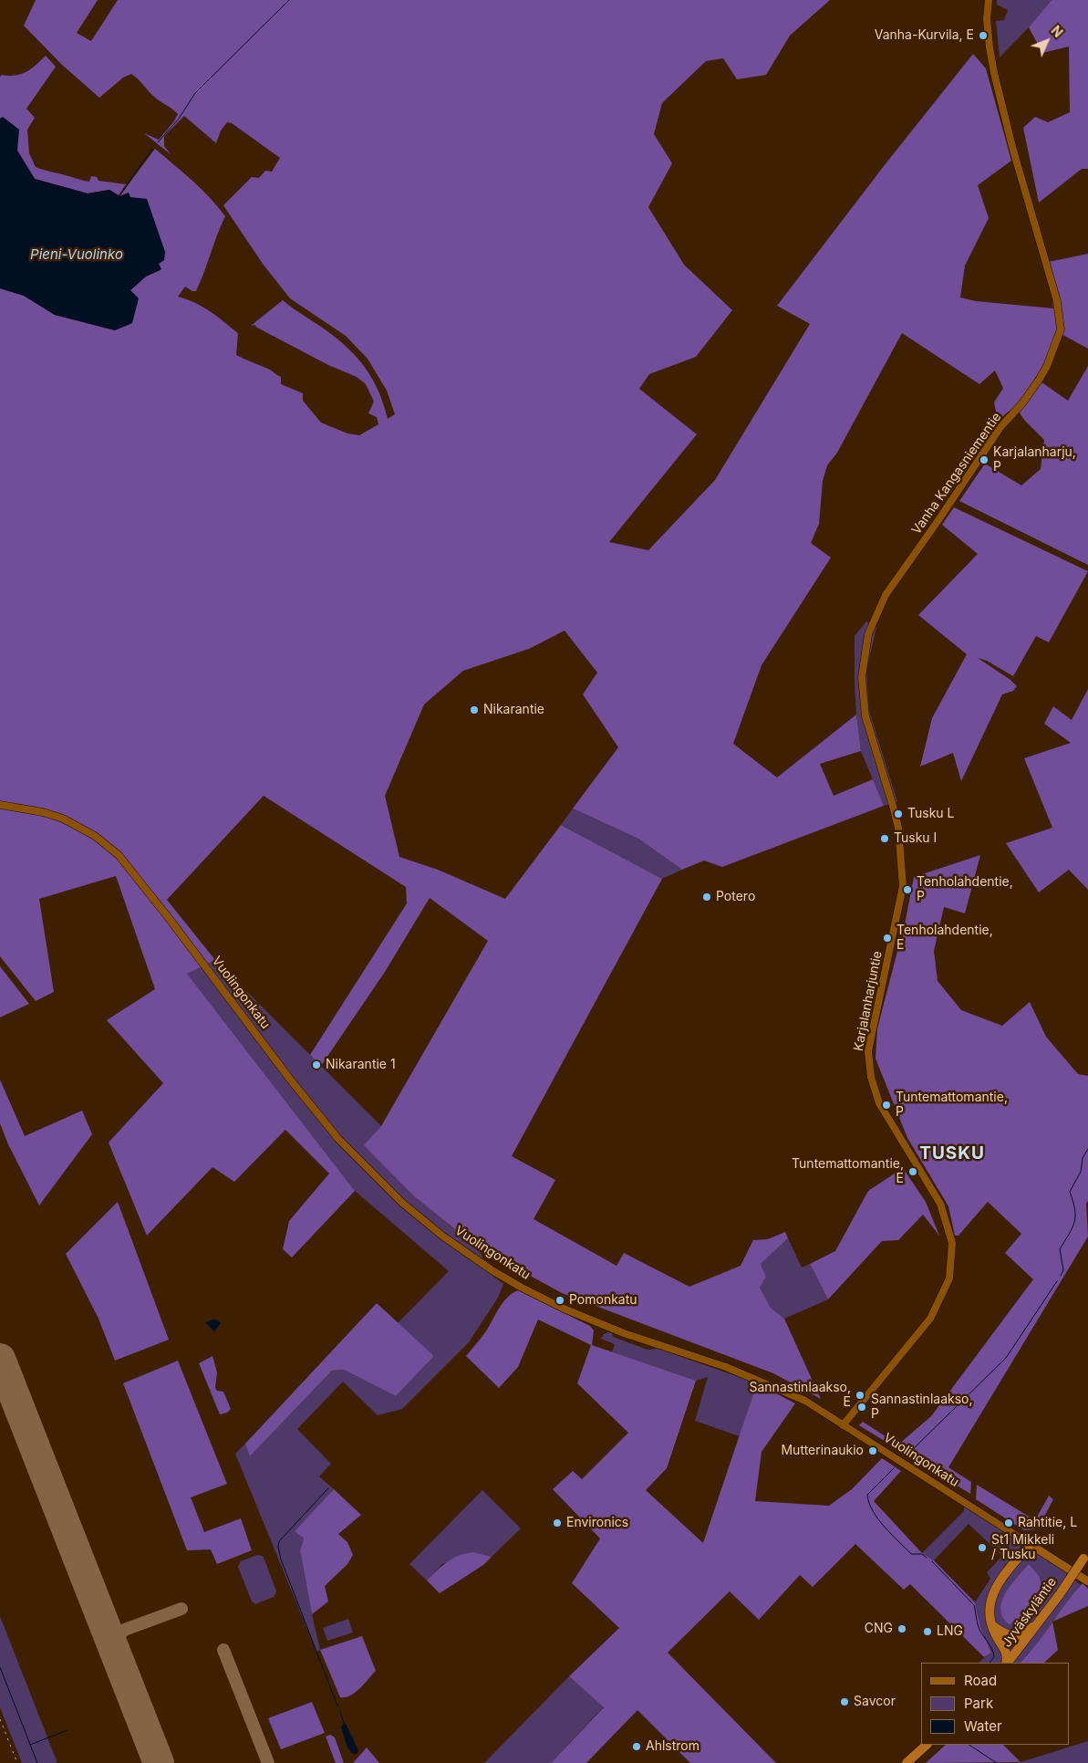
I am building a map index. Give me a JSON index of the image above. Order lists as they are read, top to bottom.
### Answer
{
  "streets": {
    "highway": ["Jyväskyläntie"],
    "main road": ["Vuolingonkatu"],
    "street": ["Vanha Kangasniementie", "Karjalanharjuntie"]
  },
  "crossings": [
    ["Vanha Kangasniementie", "Karjalanharjuntie"],
    ["Vuolingonkatu", "Karjalanharjuntie"]
  ],
  "districts": ["TUSKU"],
  "water": ["Pieni-Vuolinko"],
  "places": [
    "Vanha-Kurvila, E",
    "Karjalanharju, P",
    "Nikarantie",
    "Tusku L",
    "Tusku I",
    "Tenholahdentie, P",
    "Potero",
    "Tenholahdentie, E",
    "Nikarantie 1",
    "Tuntemattomantie, P",
    "Tuntemattomantie, E",
    "Pomonkatu",
    "Sannastinlaakso, E",
    "Sannastinlaakso, P",
    "Mutterinaukio",
    "Environics",
    "Rahtitie, L",
    "St1 Mikkeli / Tusku",
    "CNG",
    "LNG",
    "Savcor",
    "Ahlstrom"
  ],
  "legend": ["Road", "Park", "Water"],
  "north": "top right"
}
